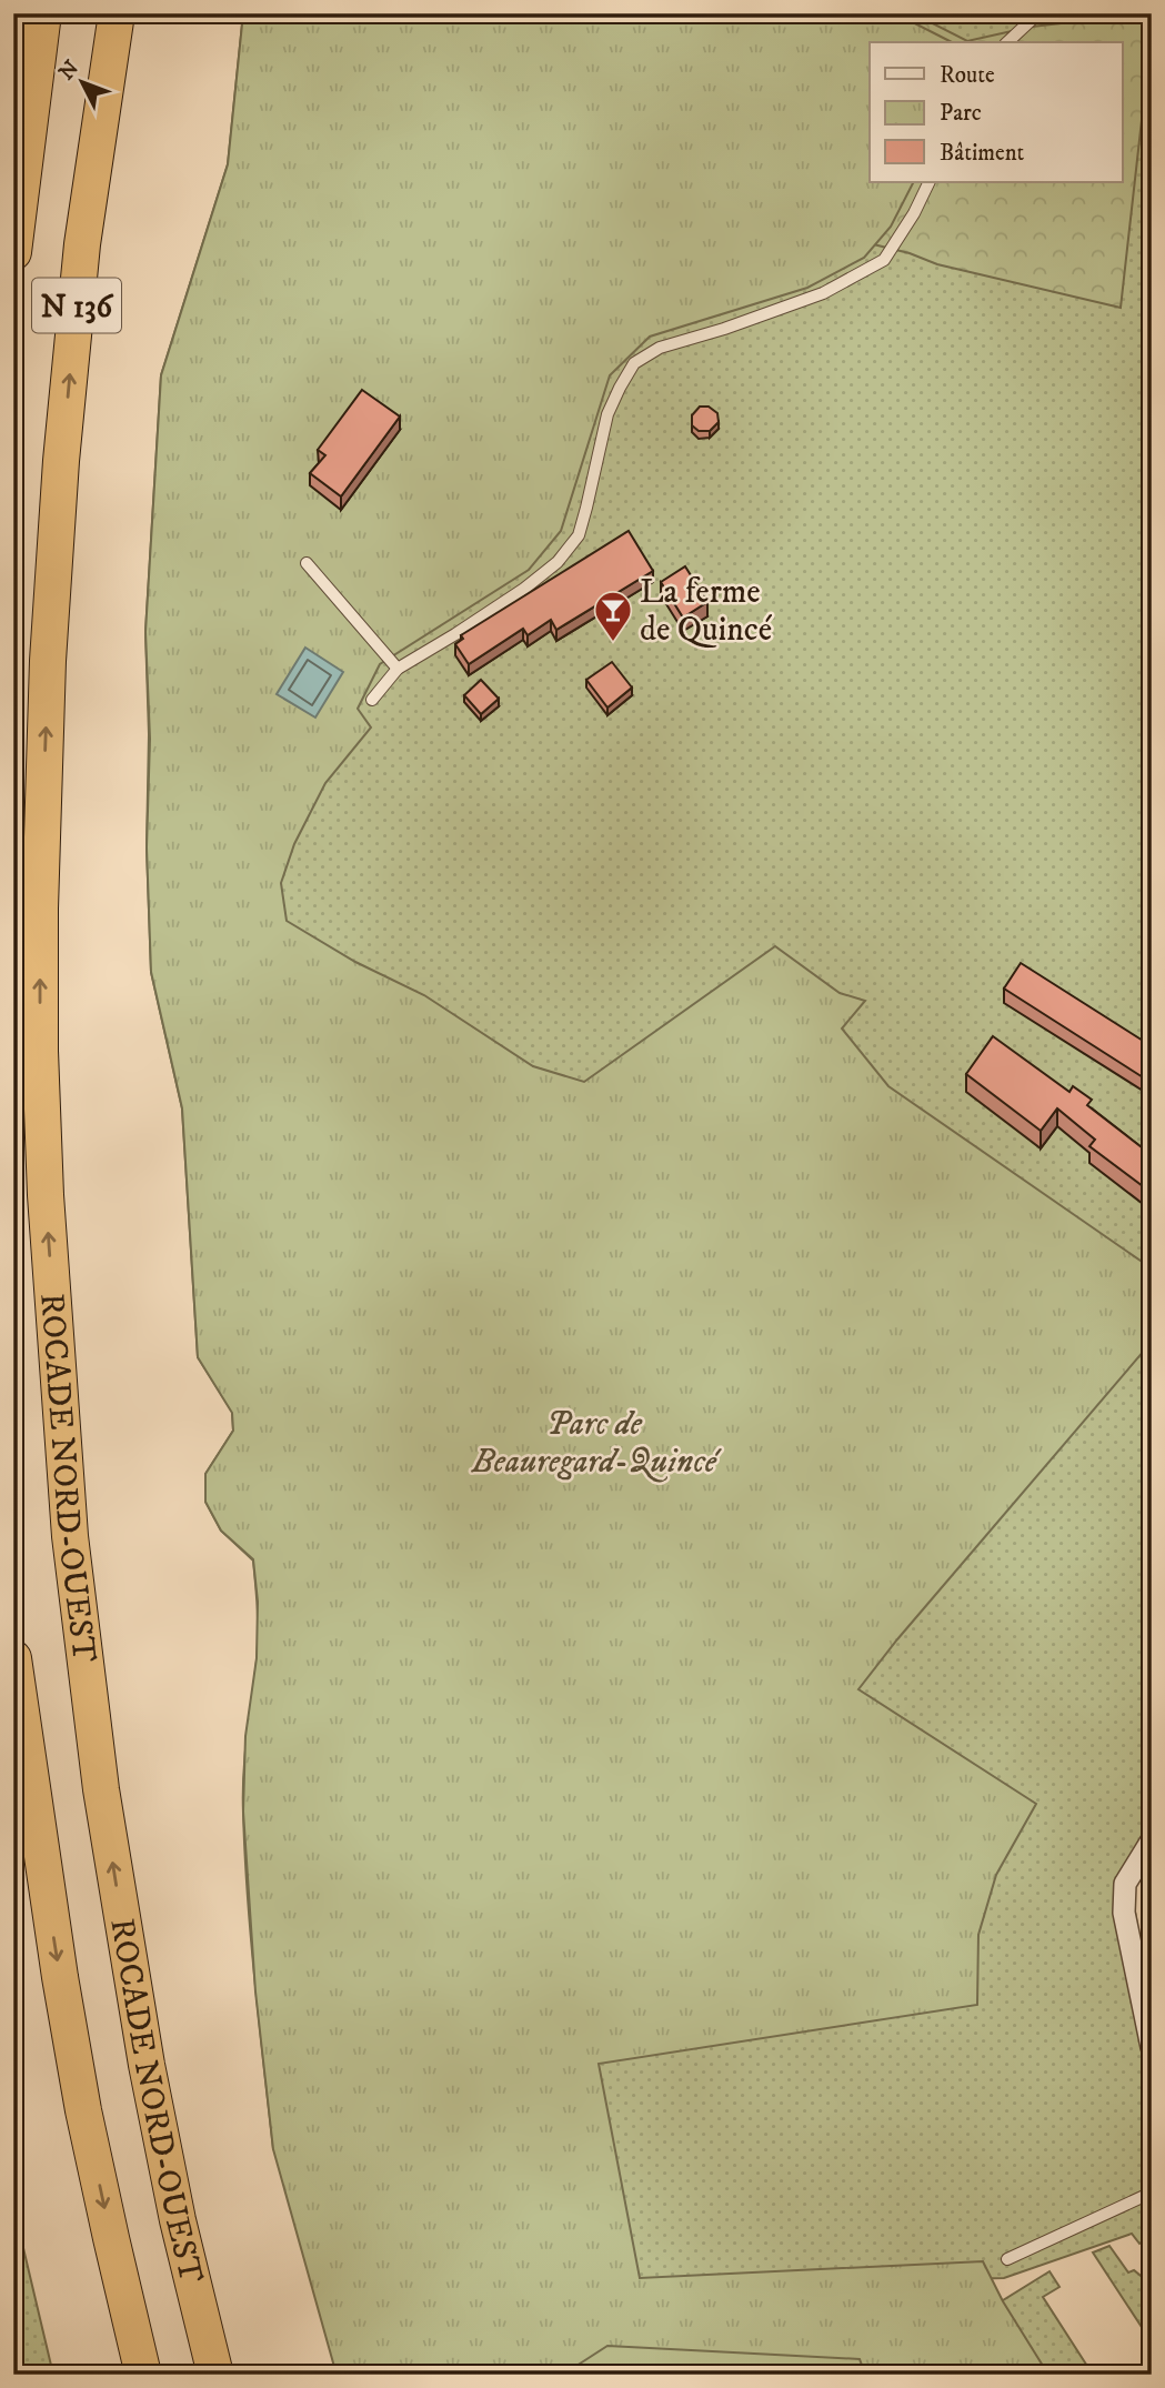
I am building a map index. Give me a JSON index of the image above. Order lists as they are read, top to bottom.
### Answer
{
  "streets": {
    "highway": ["N 136", "ROCADE NORD-OUEST"]
  },
  "parks": ["Parc de Beauregard-Quincé"],
  "places": {
    "bar": ["La ferme de Quincé"]
  },
  "legend": ["Route", "Parc", "Bâtiment"],
  "north": "top left"
}
